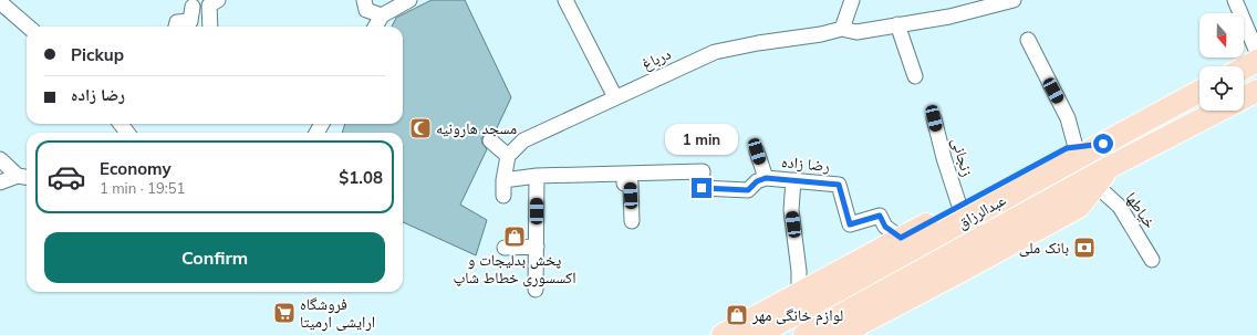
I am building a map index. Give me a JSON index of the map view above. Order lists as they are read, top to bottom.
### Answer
{
  "streets": {
    "main road": ["عبدالرزاق"],
    "street": [
      "درباغ",
      "زنجانی",
      "رضا زاده",
      "خیاطها"
    ]
  },
  "places": {
    "mosque": ["مسجد هارونیه"],
    "shop": ["پخش بدلیجات و اکسسوری خطاط شاپ", "لوازم خانگی مهر"],
    "bank": ["بانک ملی"],
    "supermarket": ["فروشگاه ارایشی ارمیتا"]
  },
  "north": "bottom",
  "page": {
    "banner": ["Pickup", "رضا زاده"],
    "bubble": "1 min",
    "list": [
      {
        "name": "Economy",
        "note": "1 min · 19:51",
        "value": "$1.08"
      }
    ],
    "buttons": "Confirm"
  }
}
